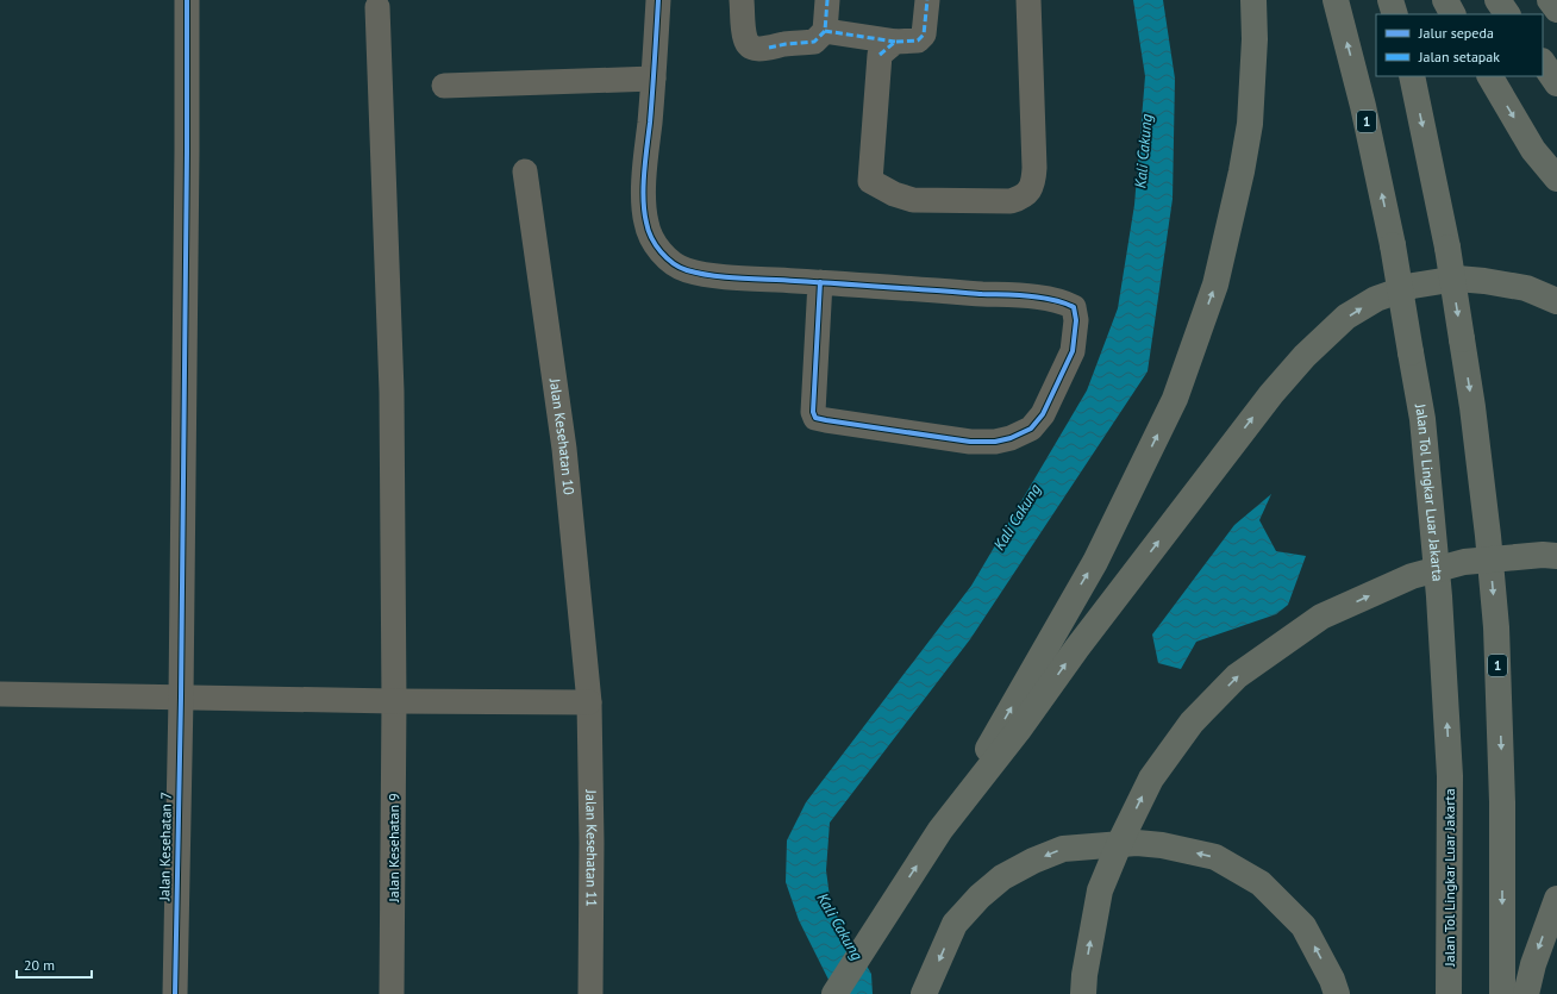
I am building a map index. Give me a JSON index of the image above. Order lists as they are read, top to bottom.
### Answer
{
  "streets": {
    "highway": ["1", "Jalan Tol Lingkar Luar Jakarta"],
    "street": [
      "Jalan Kesehatan 10",
      "Jalan Kesehatan 7",
      "Jalan Kesehatan 9",
      "Jalan Kesehatan 11"
    ]
  },
  "crossings": [
    ["Jalan Kesehatan 10", "Jalan Kesehatan 11"]
  ],
  "water": ["Kali Cakung"],
  "legend": ["Jalur sepeda", "Jalan setapak"],
  "scale_bar": "20 m"
}
